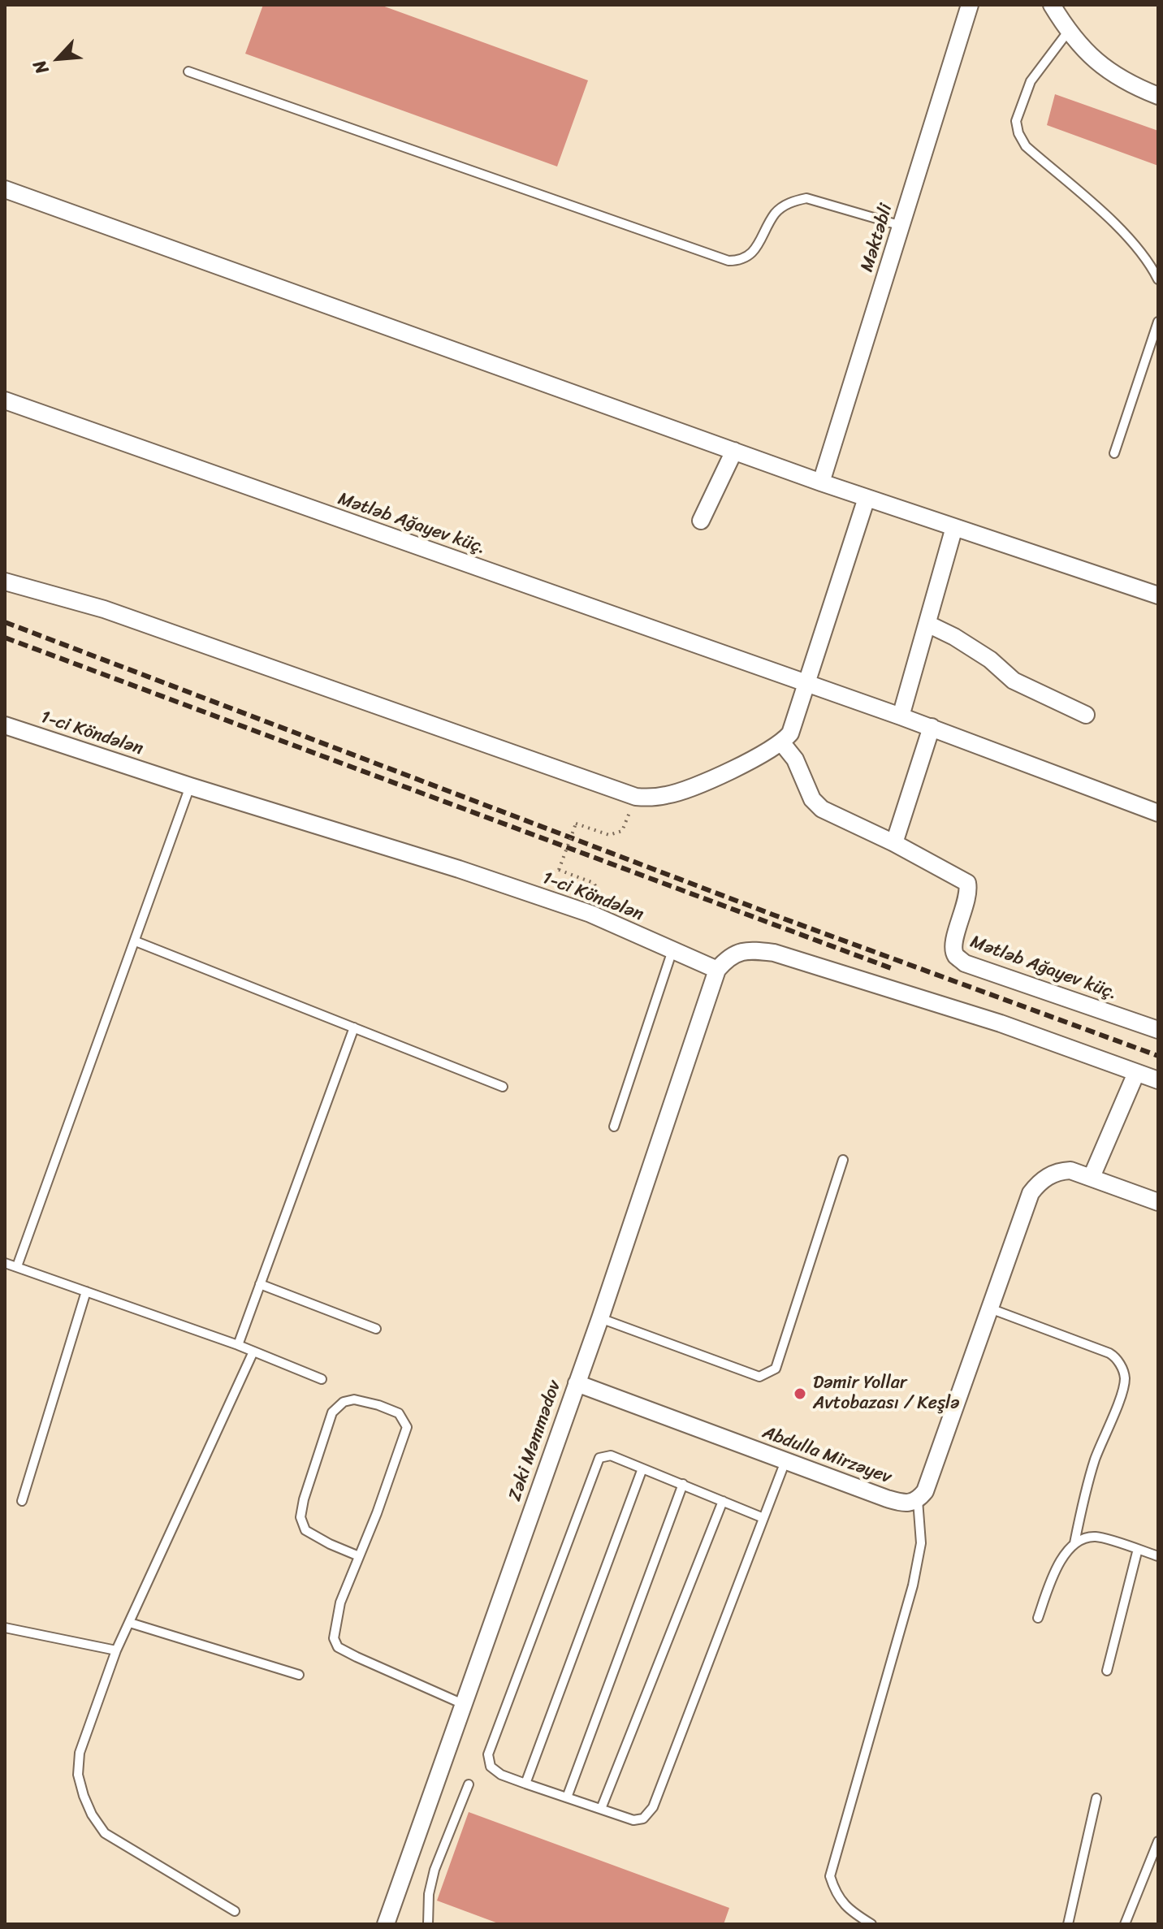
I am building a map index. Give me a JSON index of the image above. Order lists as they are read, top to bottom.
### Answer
{
  "streets": {
    "street": [
      "Məktəbli",
      "Mətləb Ağayev küç.",
      "1-ci Köndələn",
      "Zəki Məmmədov",
      "Abdulla Mirzəyev"
    ]
  },
  "crossings": [
    ["1-ci Köndələn", "Zəki Məmmədov"],
    ["Zəki Məmmədov", "Abdulla Mirzəyev"]
  ],
  "places": ["Dəmir Yollar Avtobazası / Keşlə"],
  "north": "bottom left"
}
